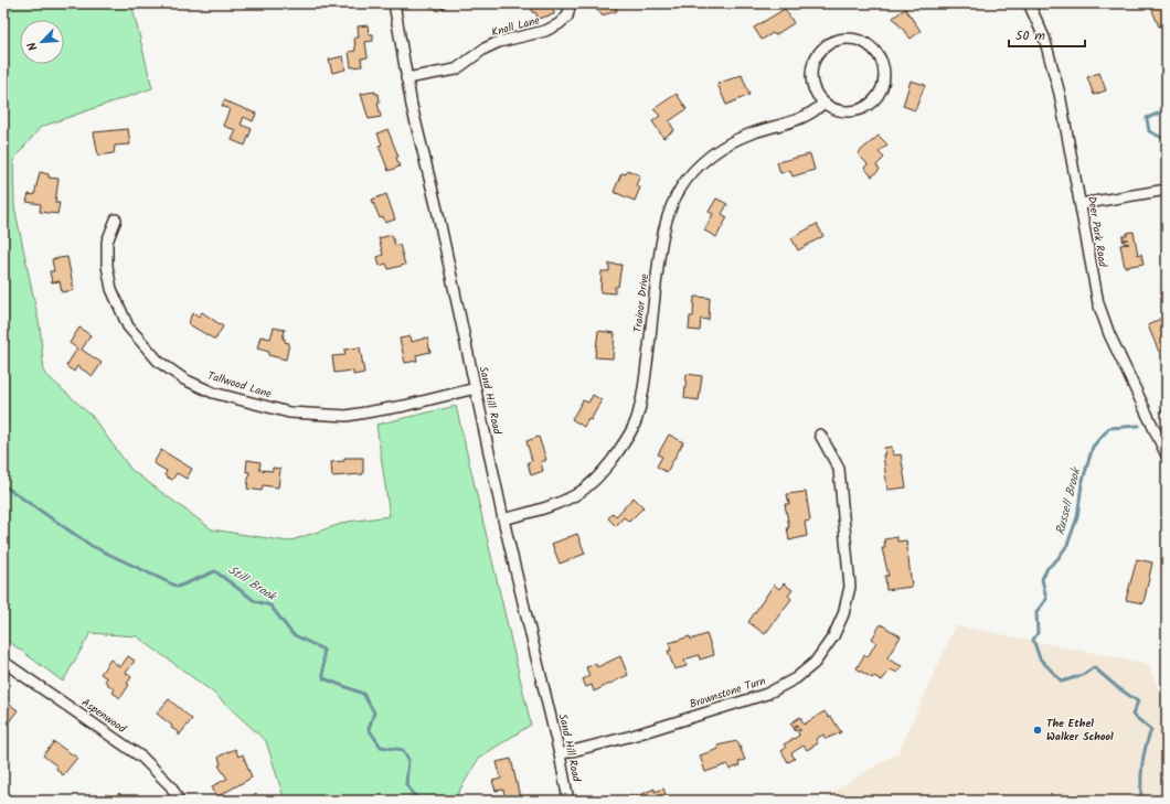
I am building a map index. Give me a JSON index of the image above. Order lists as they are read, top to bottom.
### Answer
{
  "streets": {
    "street": [
      "Knoll Lane",
      "Deer Park Road",
      "Trainor Drive",
      "Tallwood Lane",
      "Sand Hill Road",
      "Brownstone Turn",
      "Aspenwood"
    ]
  },
  "crossings": [
    ["Knoll Lane", "Sand Hill Road"],
    ["Trainor Drive", "Sand Hill Road"],
    ["Tallwood Lane", "Sand Hill Road"],
    ["Sand Hill Road", "Brownstone Turn"]
  ],
  "water": ["Russell Brook", "Still Brook"],
  "places": ["The Ethel Walker School"],
  "scale_bar": "50 m",
  "north": "bottom left"
}
